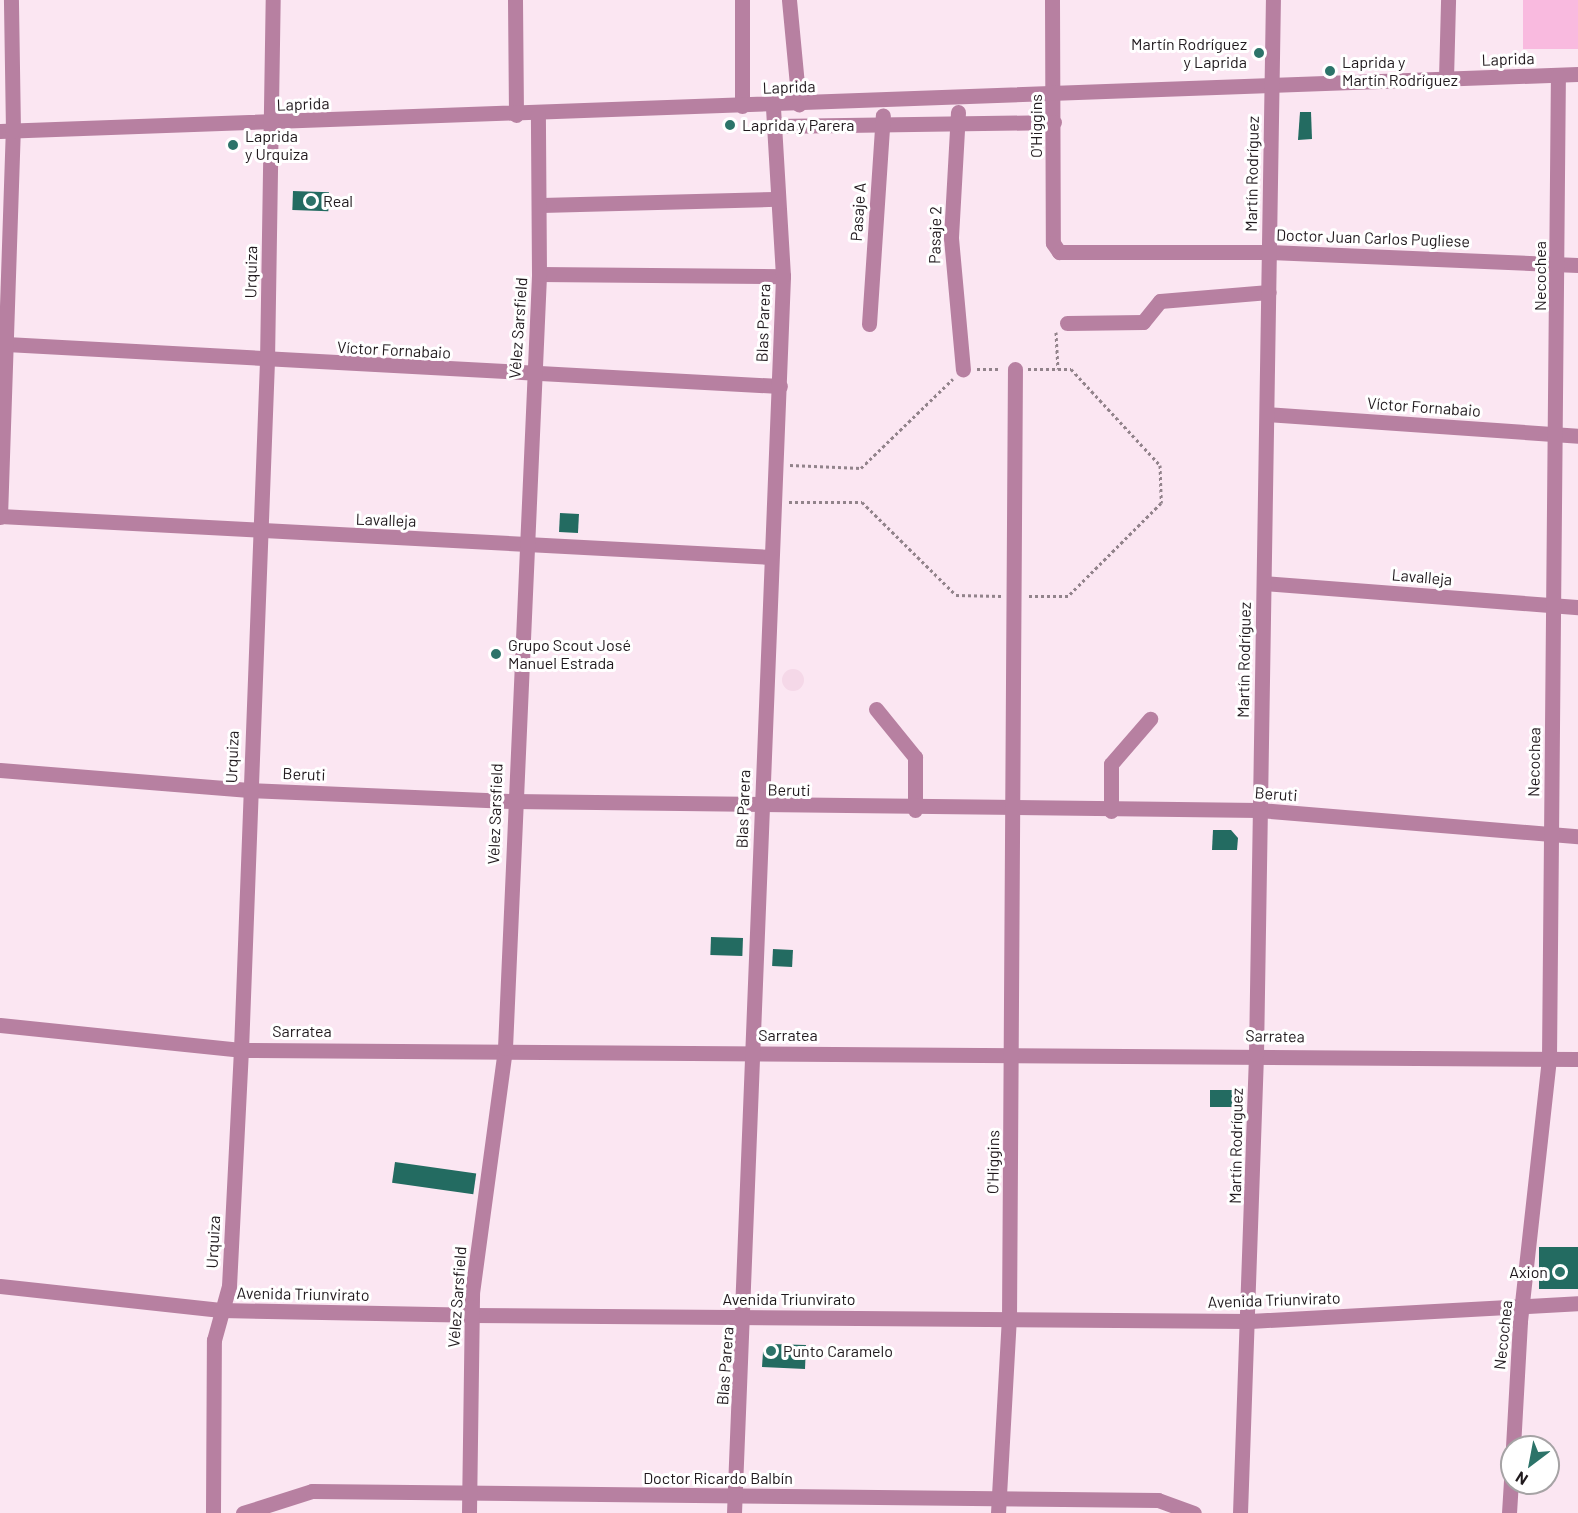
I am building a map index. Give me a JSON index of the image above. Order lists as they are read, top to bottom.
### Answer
{
  "streets": {
    "street": [
      "Laprida",
      "O'Higgins",
      "Martín Rodríguez",
      "Pasaje A",
      "Pasaje 2",
      "Doctor Juan Carlos Pugliese",
      "Urquiza",
      "Necochea",
      "Blas Parera",
      "Vélez Sarsfield",
      "Víctor Fornabaio",
      "Lavalleja",
      "Beruti",
      "Sarratea",
      "Avenida Triunvirato",
      "Doctor Ricardo Balbín"
    ]
  },
  "crossings": [
    ["Laprida", "O'Higgins"],
    ["Laprida", "Martín Rodríguez"],
    ["Laprida", "Pasaje A"],
    ["Laprida", "Pasaje 2"],
    ["Laprida", "Urquiza"],
    ["Laprida", "Necochea"],
    ["Laprida", "Blas Parera"],
    ["Laprida", "Vélez Sarsfield"],
    ["O'Higgins", "Doctor Juan Carlos Pugliese"],
    ["O'Higgins", "Beruti"],
    ["O'Higgins", "Sarratea"],
    ["O'Higgins", "Avenida Triunvirato"],
    ["O'Higgins", "Doctor Ricardo Balbín"],
    ["Martín Rodríguez", "Doctor Juan Carlos Pugliese"],
    ["Martín Rodríguez", "Víctor Fornabaio"],
    ["Martín Rodríguez", "Lavalleja"],
    ["Martín Rodríguez", "Beruti"],
    ["Martín Rodríguez", "Sarratea"],
    ["Martín Rodríguez", "Avenida Triunvirato"],
    ["Doctor Juan Carlos Pugliese", "Necochea"],
    ["Urquiza", "Víctor Fornabaio"],
    ["Urquiza", "Lavalleja"],
    ["Urquiza", "Beruti"],
    ["Urquiza", "Sarratea"],
    ["Urquiza", "Avenida Triunvirato"],
    ["Necochea", "Víctor Fornabaio"],
    ["Necochea", "Lavalleja"],
    ["Necochea", "Beruti"],
    ["Necochea", "Sarratea"],
    ["Necochea", "Avenida Triunvirato"],
    ["Blas Parera", "Víctor Fornabaio"],
    ["Blas Parera", "Lavalleja"],
    ["Blas Parera", "Beruti"],
    ["Blas Parera", "Sarratea"],
    ["Blas Parera", "Avenida Triunvirato"],
    ["Blas Parera", "Doctor Ricardo Balbín"],
    ["Vélez Sarsfield", "Víctor Fornabaio"],
    ["Vélez Sarsfield", "Lavalleja"],
    ["Vélez Sarsfield", "Beruti"],
    ["Vélez Sarsfield", "Sarratea"],
    ["Vélez Sarsfield", "Avenida Triunvirato"],
    ["Vélez Sarsfield", "Doctor Ricardo Balbín"]
  ],
  "places": [
    "Martín Rodríguez y Laprida",
    "Laprida y Martín Rodríguez",
    "Laprida y Parera",
    "Laprida y Urquiza",
    "Real",
    "Grupo Scout José Manuel Estrada",
    "Axion",
    "Punto Caramelo"
  ],
  "north": "bottom left"
}
